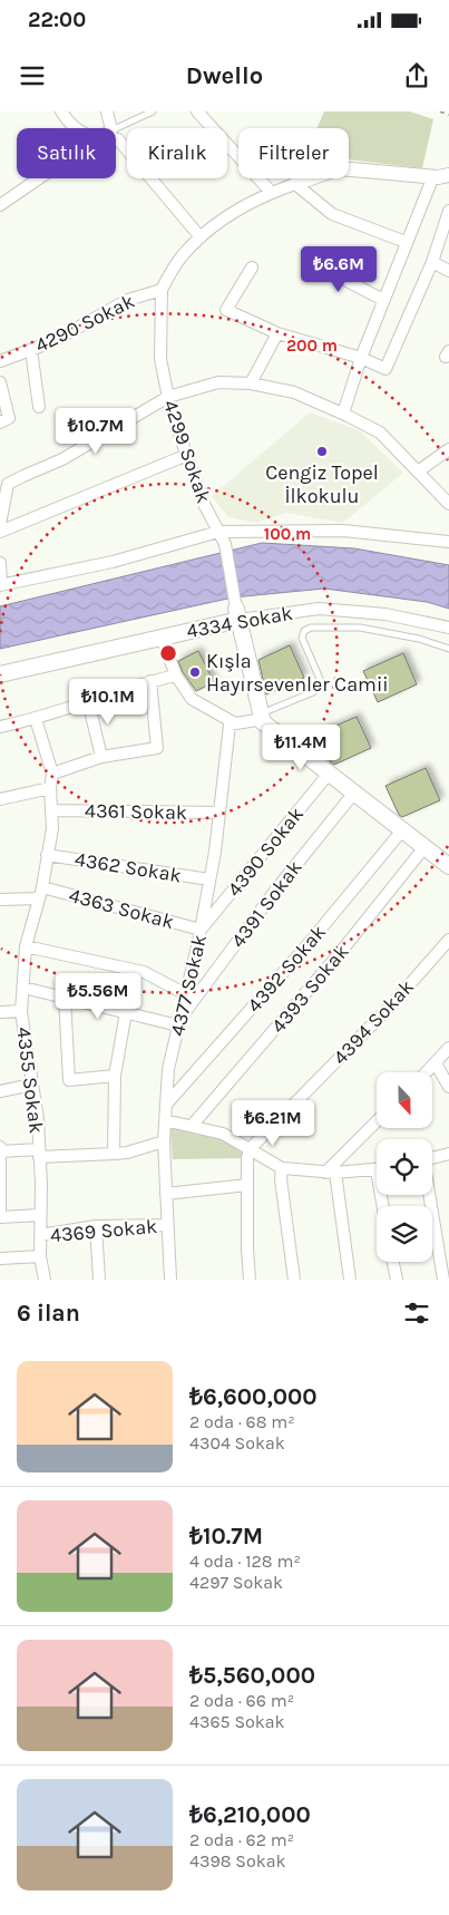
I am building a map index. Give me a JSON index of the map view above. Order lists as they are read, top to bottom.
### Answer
{
  "streets": {
    "main road": ["4334 Sokak"],
    "street": [
      "4290 Sokak",
      "4299 Sokak",
      "4361 Sokak",
      "4390 Sokak",
      "4362 Sokak",
      "4391 Sokak",
      "4363 Sokak",
      "4392 Sokak",
      "4377 Sokak",
      "4393 Sokak",
      "4394 Sokak",
      "4355 Sokak",
      "4369 Sokak"
    ]
  },
  "crossings": [
    ["4290 Sokak", "4299 Sokak"],
    ["4299 Sokak", "4334 Sokak"],
    ["4361 Sokak", "4377 Sokak"],
    ["4361 Sokak", "4355 Sokak"],
    ["4390 Sokak", "4363 Sokak"],
    ["4390 Sokak", "4377 Sokak"],
    ["4362 Sokak", "4377 Sokak"],
    ["4362 Sokak", "4355 Sokak"],
    ["4391 Sokak", "4377 Sokak"],
    ["4363 Sokak", "4377 Sokak"],
    ["4363 Sokak", "4355 Sokak"],
    ["4392 Sokak", "4377 Sokak"],
    ["4377 Sokak", "4369 Sokak"],
    ["4355 Sokak", "4369 Sokak"]
  ],
  "places": ["Cengiz Topel İlkokulu", "Kışla Hayırsevenler Camii"],
  "north": "bottom",
  "page": {
    "status": "22:00",
    "header": "Dwello",
    "chip": ["Satılık", "Kiralık", "Filtreler"],
    "price": [
      "₺6.6M",
      "₺10.7M",
      "₺10.1M",
      "₺11.4M",
      "₺5.56M",
      "₺6.21M"
    ],
    "heading": "6 ilan",
    "list": [
      {
        "name": "₺6,600,000",
        "note": "2 oda · 68 m² · 4304 Sokak"
      },
      {
        "name": "₺10.7M",
        "note": "4 oda · 128 m² · 4297 Sokak"
      },
      {
        "name": "₺5,560,000",
        "note": "2 oda · 66 m² · 4365 Sokak"
      },
      {
        "name": "₺6,210,000",
        "note": "2 oda · 62 m² · 4398 Sokak"
      }
    ]
  },
  "rings": ["200 m", "100 m"]
}
